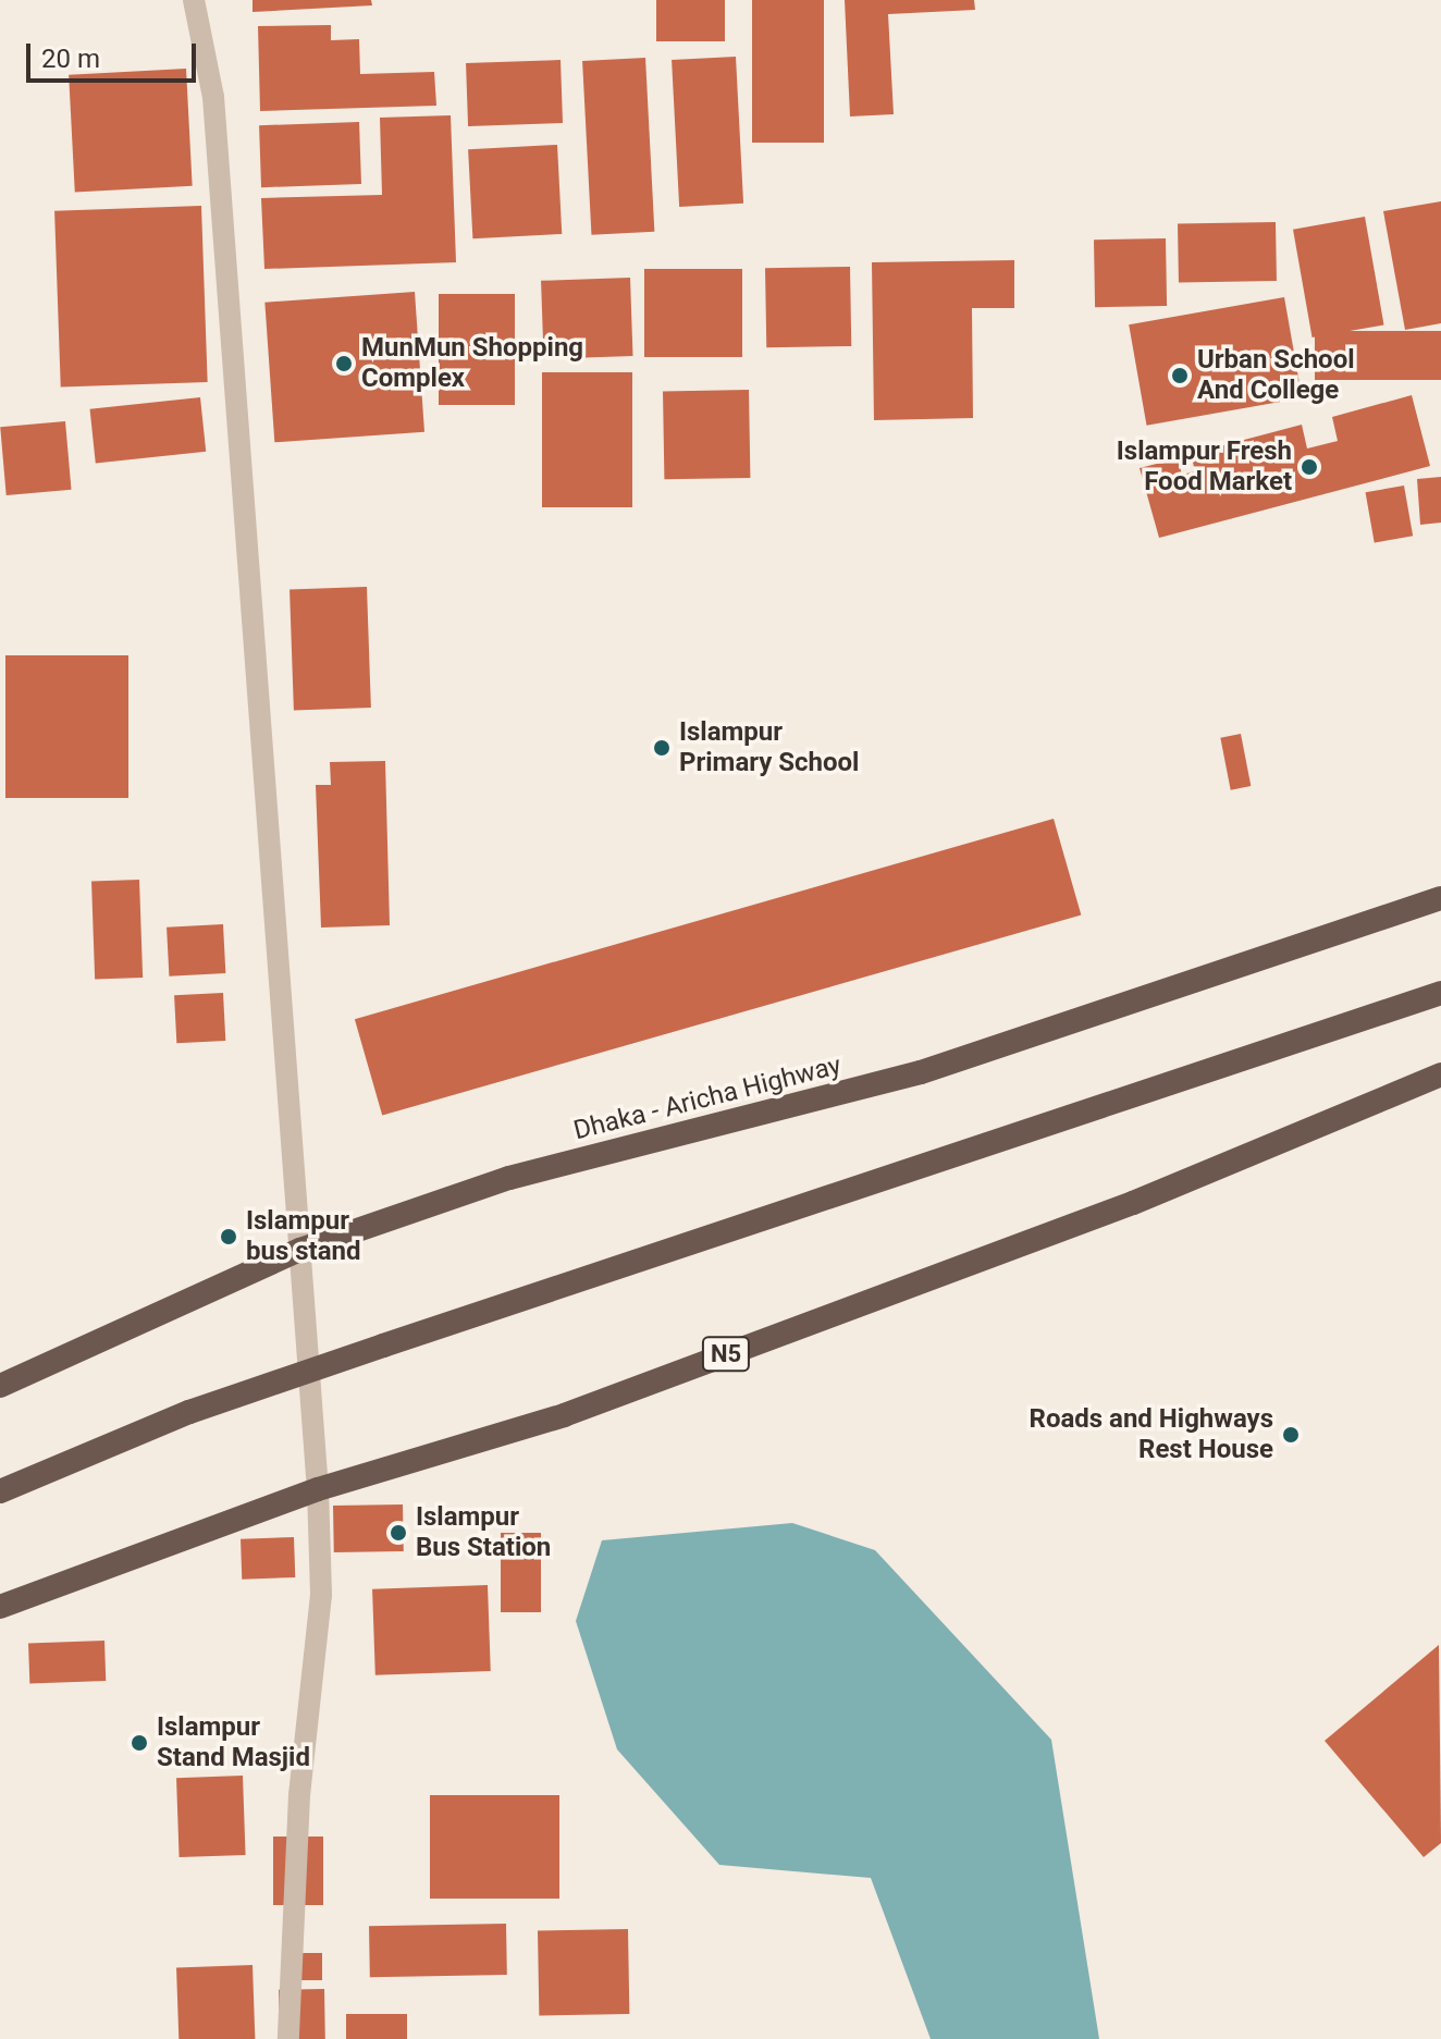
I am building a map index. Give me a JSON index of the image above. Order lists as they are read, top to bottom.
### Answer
{
  "streets": {
    "highway": ["Dhaka - Aricha Highway", "N5"]
  },
  "places": [
    "MunMun Shopping Complex",
    "Urban School And College",
    "Islampur Fresh Food Market",
    "Islampur Primary School",
    "Islampur bus stand",
    "Roads and Highways Rest House",
    "Islampur Bus Station",
    "Islampur Stand Masjid"
  ],
  "scale_bar": "20 m"
}
